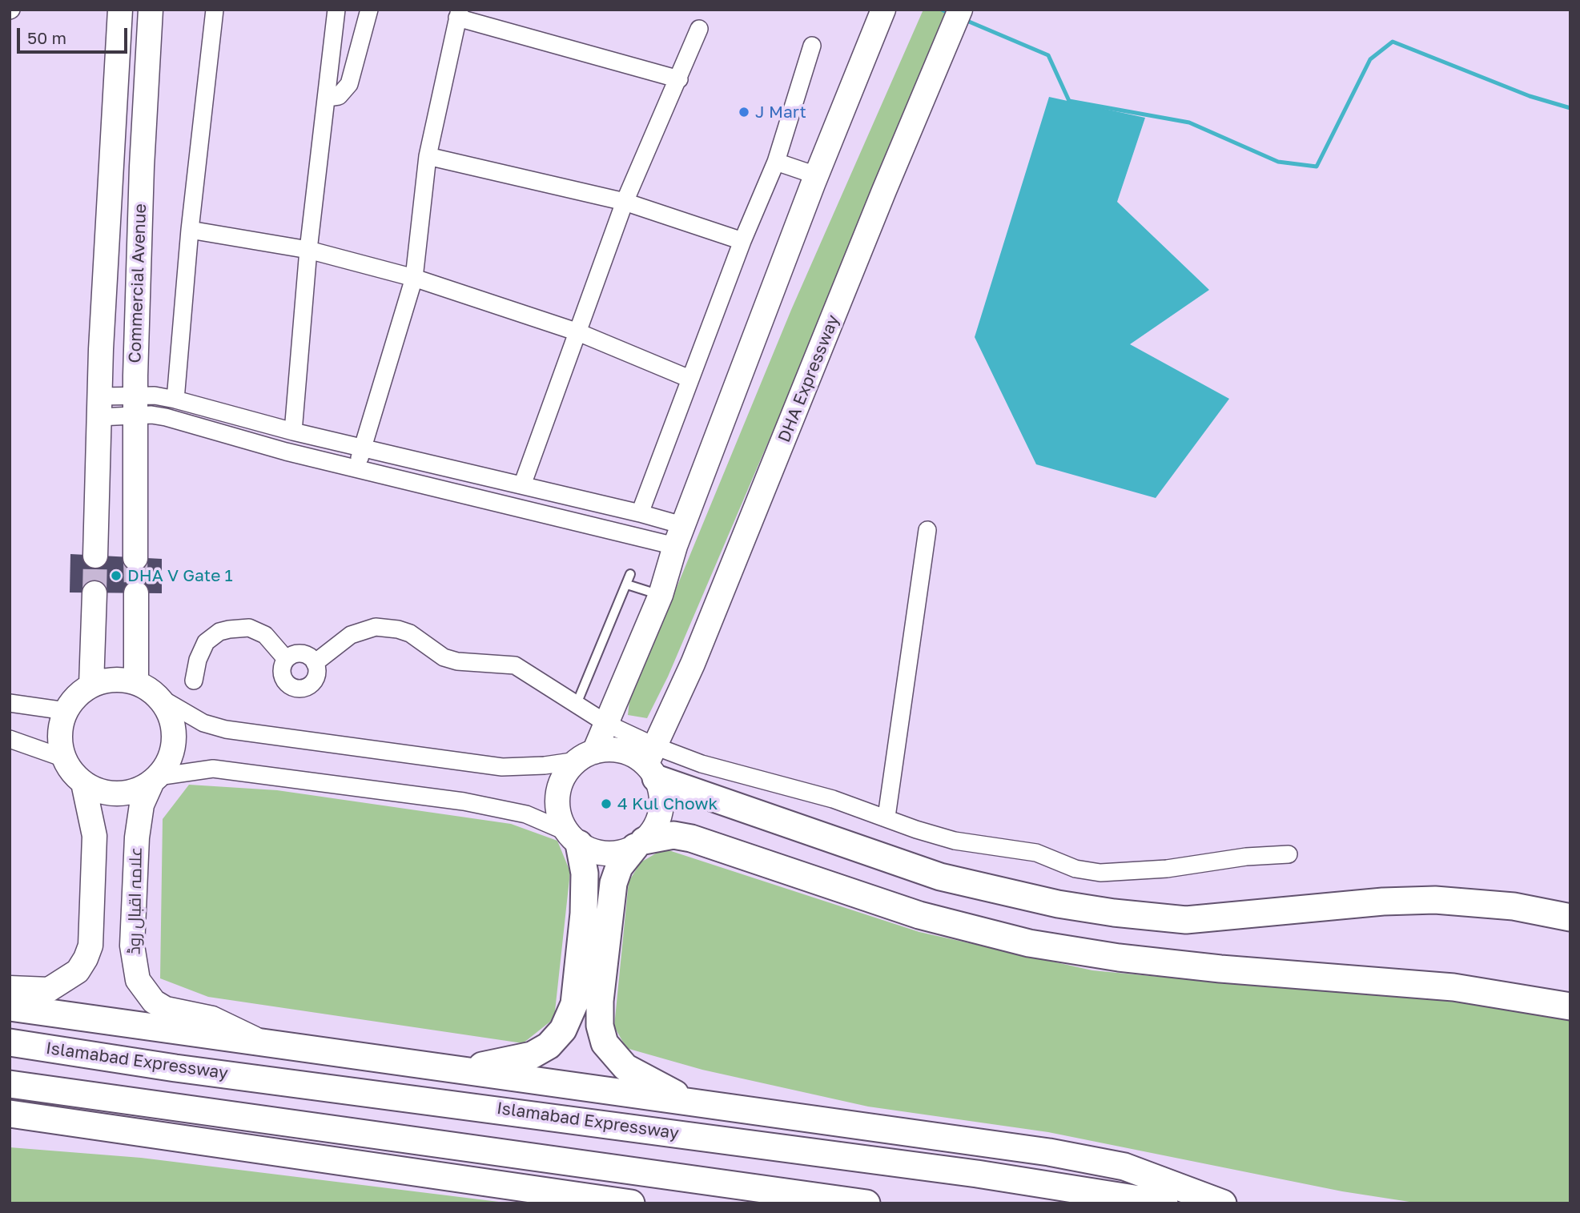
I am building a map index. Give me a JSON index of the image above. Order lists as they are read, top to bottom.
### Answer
{
  "streets": {
    "highway": ["Islamabad Expressway"],
    "main road": ["Commercial Avenue", "DHA Expressway", "علامہ اقبال روڈ"]
  },
  "places": ["J Mart", "DHA V Gate 1", "4 Kul Chowk"],
  "scale_bar": "50 m"
}
